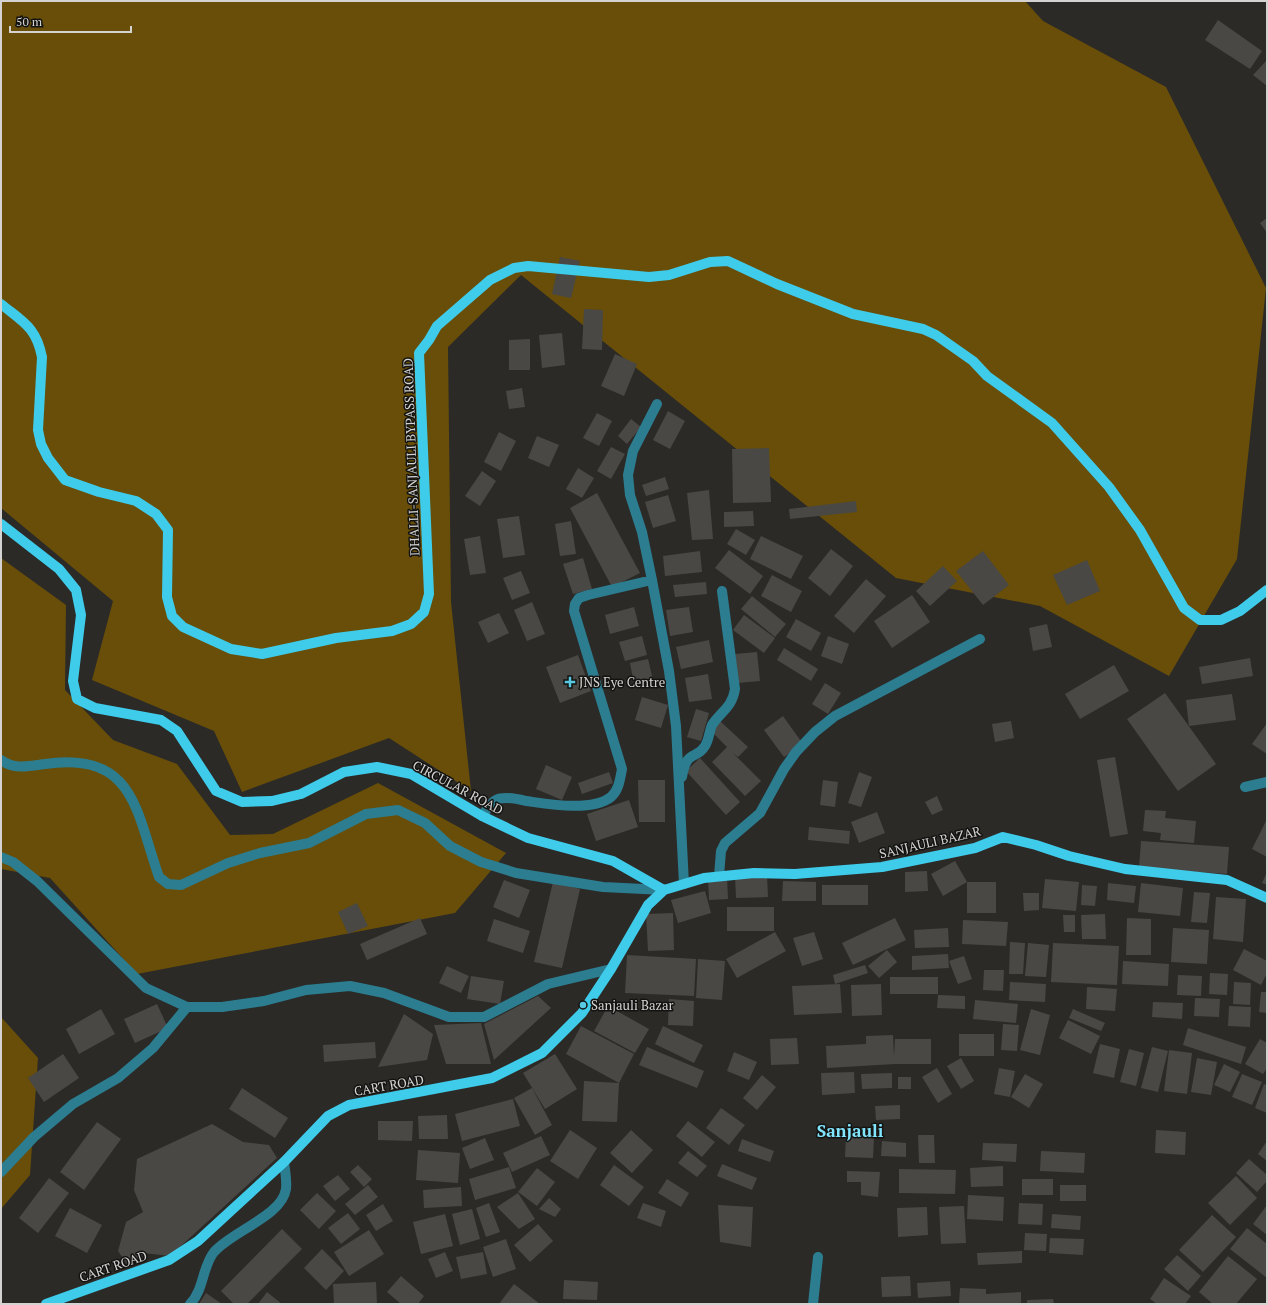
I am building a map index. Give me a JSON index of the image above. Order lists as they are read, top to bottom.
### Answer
{
  "streets": {
    "main road": [
      "DHALLI-SANJAULI BYPASS ROAD",
      "CIRCULAR ROAD",
      "SANJAULI BAZAR",
      "CART ROAD"
    ]
  },
  "crossings": [
    ["CIRCULAR ROAD", "SANJAULI BAZAR"],
    ["CIRCULAR ROAD", "CART ROAD"],
    ["SANJAULI BAZAR", "CART ROAD"]
  ],
  "districts": ["Sanjauli"],
  "places": {
    "health": ["JNS Eye Centre"],
    "other": ["Sanjauli Bazar"]
  },
  "scale_bar": "50 m"
}
